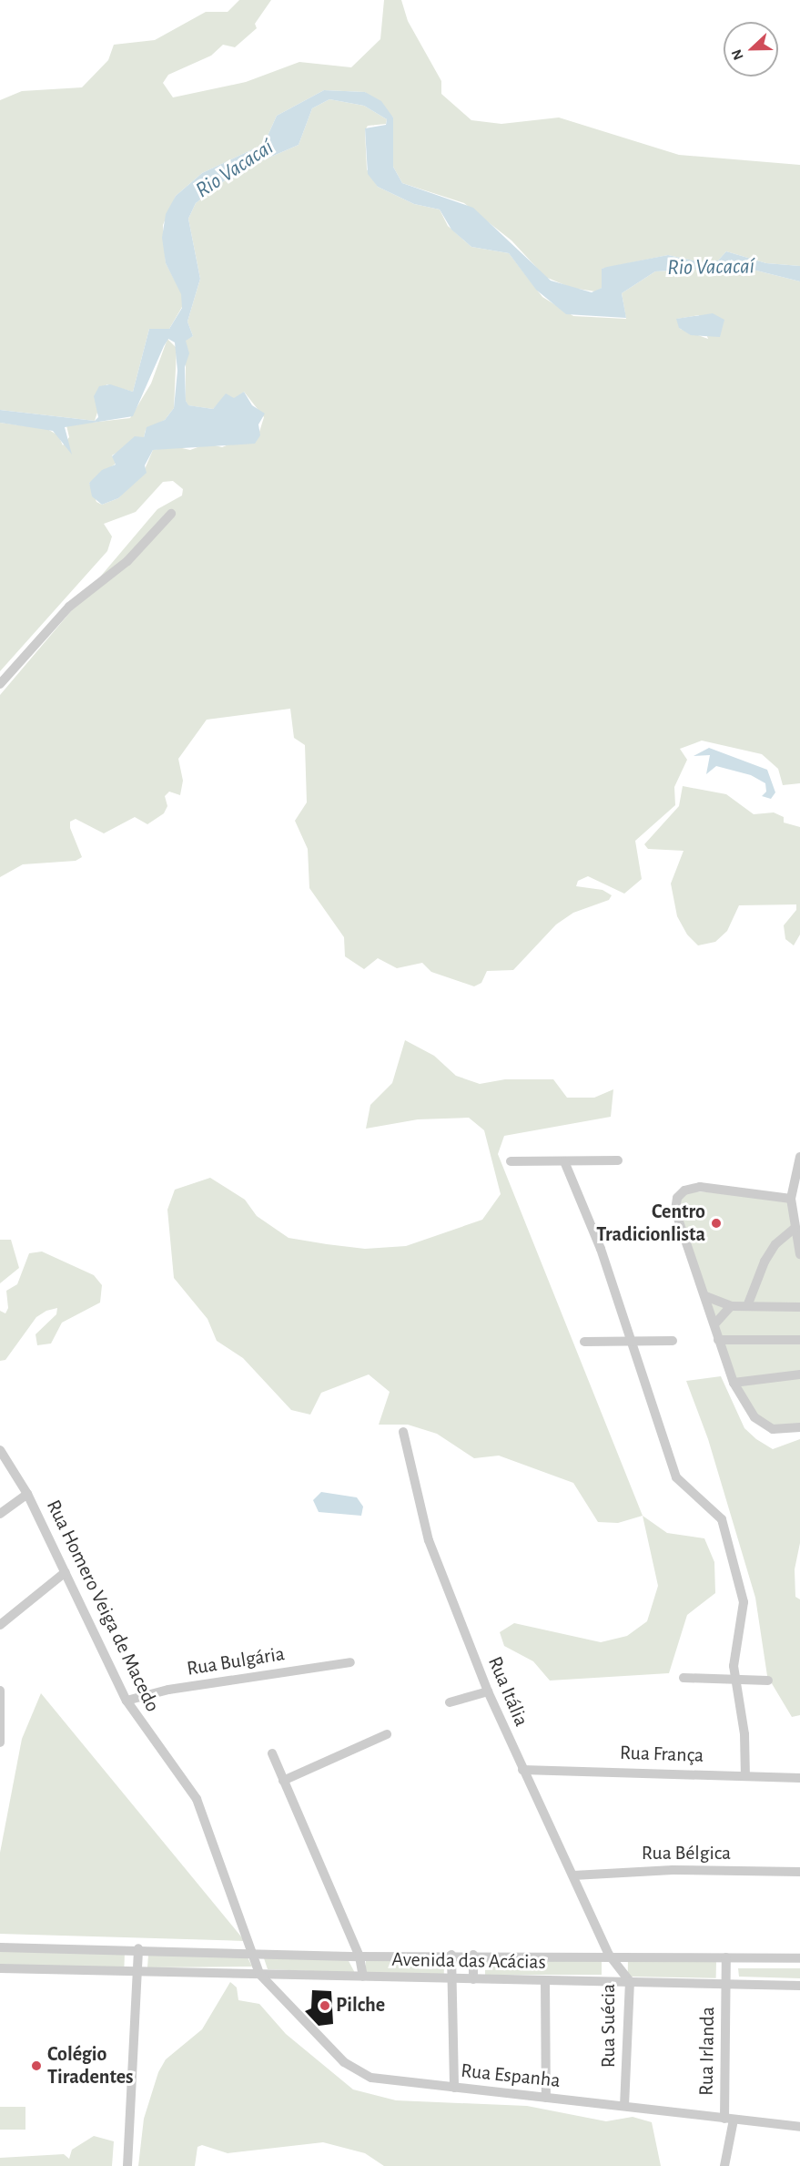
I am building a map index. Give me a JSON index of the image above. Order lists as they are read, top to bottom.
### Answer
{
  "streets": {
    "street": [
      "Rua Homero Veiga de Macedo",
      "Rua Bulgária",
      "Rua Itália",
      "Rua França",
      "Rua Bélgica",
      "Avenida das Acácias",
      "Rua Suécia",
      "Rua Irlanda",
      "Rua Espanha"
    ]
  },
  "crossings": [
    ["Rua Homero Veiga de Macedo", "Rua Bulgária"],
    ["Rua Homero Veiga de Macedo", "Avenida das Acácias"],
    ["Rua Homero Veiga de Macedo", "Rua Espanha"],
    ["Rua Itália", "Rua França"],
    ["Rua Itália", "Rua Bélgica"],
    ["Rua Itália", "Avenida das Acácias"],
    ["Rua Itália", "Rua Suécia"],
    ["Avenida das Acácias", "Rua Suécia"],
    ["Avenida das Acácias", "Rua Irlanda"],
    ["Avenida das Acácias", "Rua Espanha"],
    ["Rua Suécia", "Rua Espanha"],
    ["Rua Irlanda", "Rua Espanha"]
  ],
  "water": ["Rio Vacacaí"],
  "places": ["Centro Tradicionlista", "Pilche", "Colégio Tiradentes"],
  "north": "left"
}
